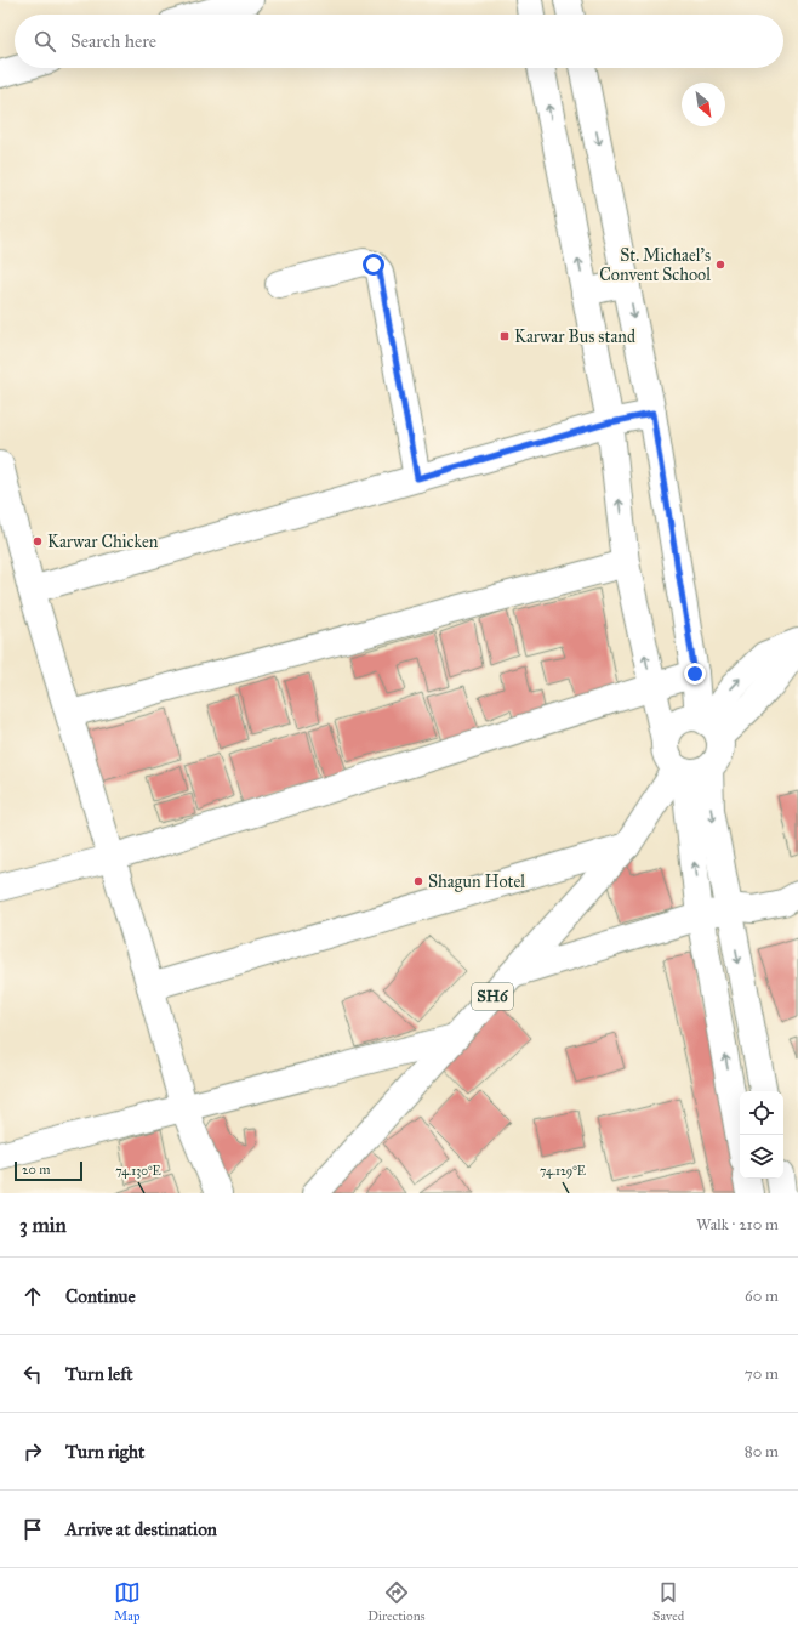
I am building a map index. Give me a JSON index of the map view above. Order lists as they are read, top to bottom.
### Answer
{
  "streets": {
    "street": ["SH6"]
  },
  "places": {
    "other": ["St. Michael's Convent School", "Karwar Chicken", "Shagun Hotel"],
    "transit": ["Karwar Bus stand"]
  },
  "scale_bar": "20 m",
  "north": "bottom right",
  "page": {
    "search": "Search here",
    "scale": "20 m",
    "heading": ["3 min", "Walk · 210 m"],
    "list": [
      ["Continue", "60 m"],
      ["Turn left", "70 m"],
      ["Turn right", "80 m"],
      "Arrive at destination"
    ],
    "nav": ["Map", "Directions", "Saved"]
  },
  "coordinates": ["74.130°E", "74.129°E"]
}
